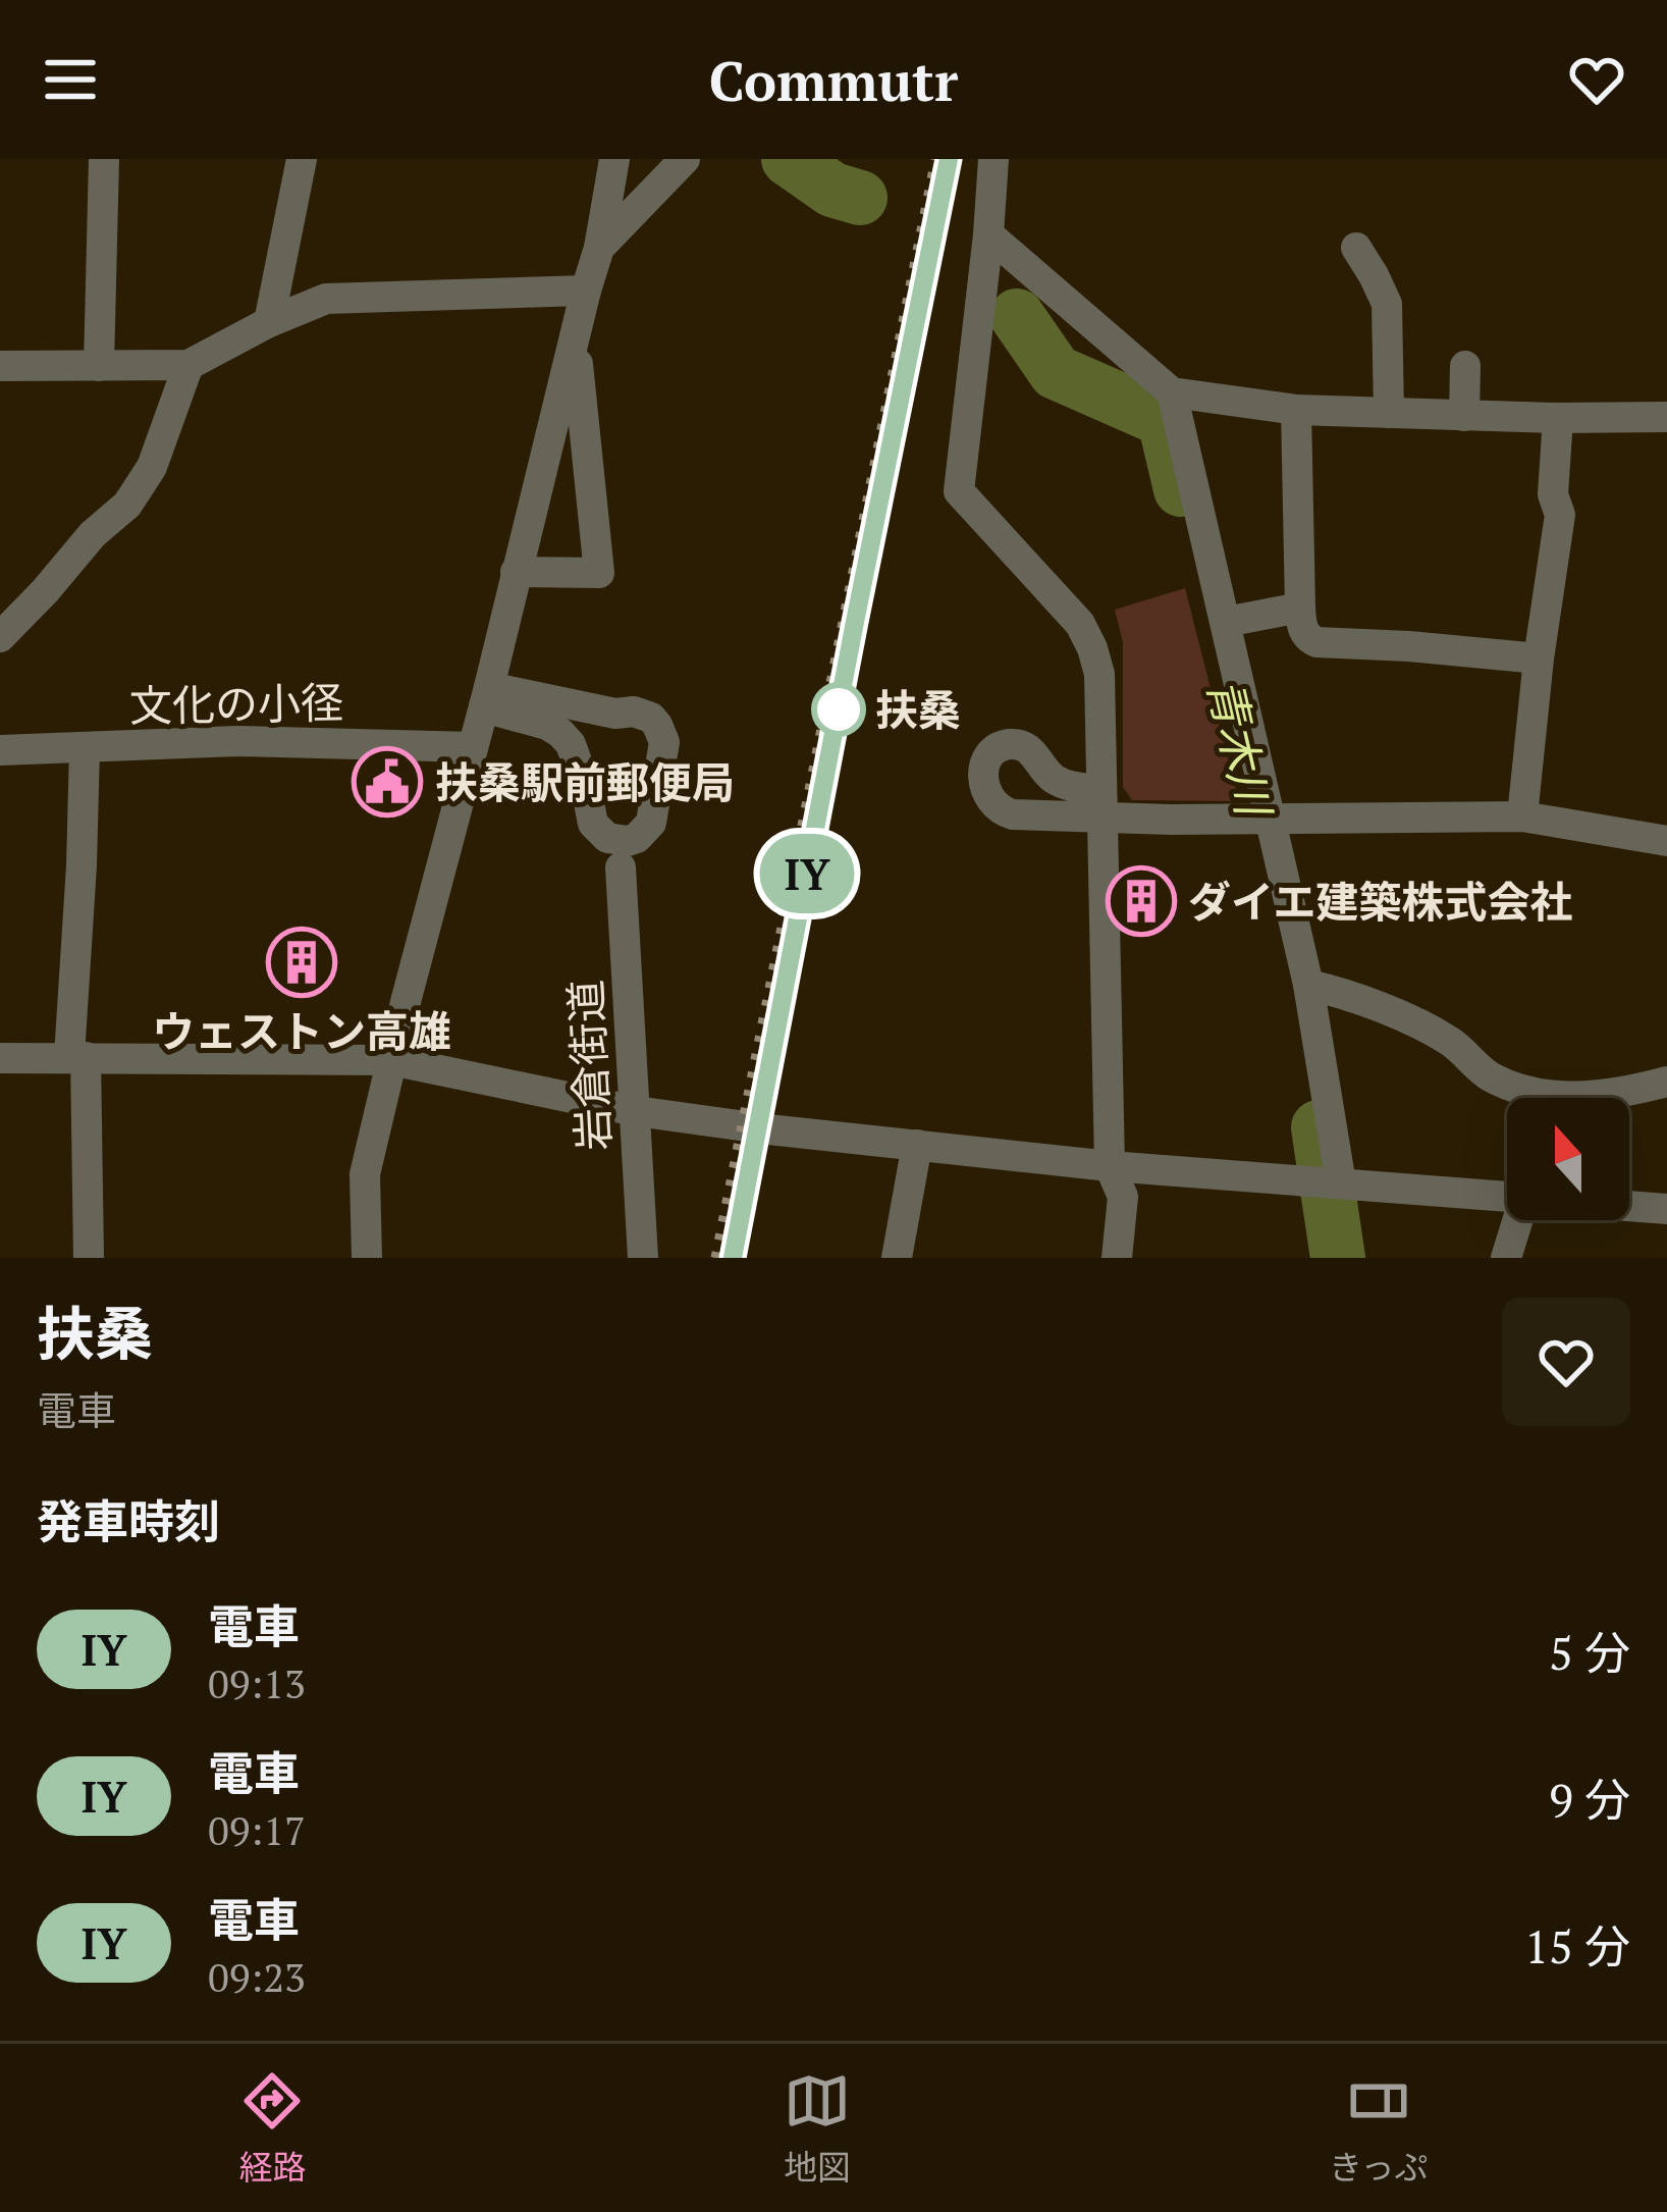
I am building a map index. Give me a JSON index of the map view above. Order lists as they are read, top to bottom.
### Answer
{
  "streets": {
    "street": ["文化の小径", "岩倉街道"]
  },
  "water": ["青木川"],
  "places": {
    "other": ["扶桑"],
    "public building": ["扶桑駅前郵便局"],
    "building": ["ダイエ建築株式会社", "ウェストン高雄"]
  },
  "north": "top",
  "page": {
    "header": "Commutr",
    "on_map": "IY",
    "heading": [
      ["扶桑", "電車"],
      "発車時刻"
    ],
    "list": [
      {
        "mark": "IY",
        "name": "電車",
        "note": "09:13",
        "value": "5 分"
      },
      {
        "mark": "IY",
        "name": "電車",
        "note": "09:17",
        "value": "9 分"
      },
      {
        "mark": "IY",
        "name": "電車",
        "note": "09:23",
        "value": "15 分"
      }
    ],
    "tabs": ["経路", "地図", "きっぷ"]
  }
}
